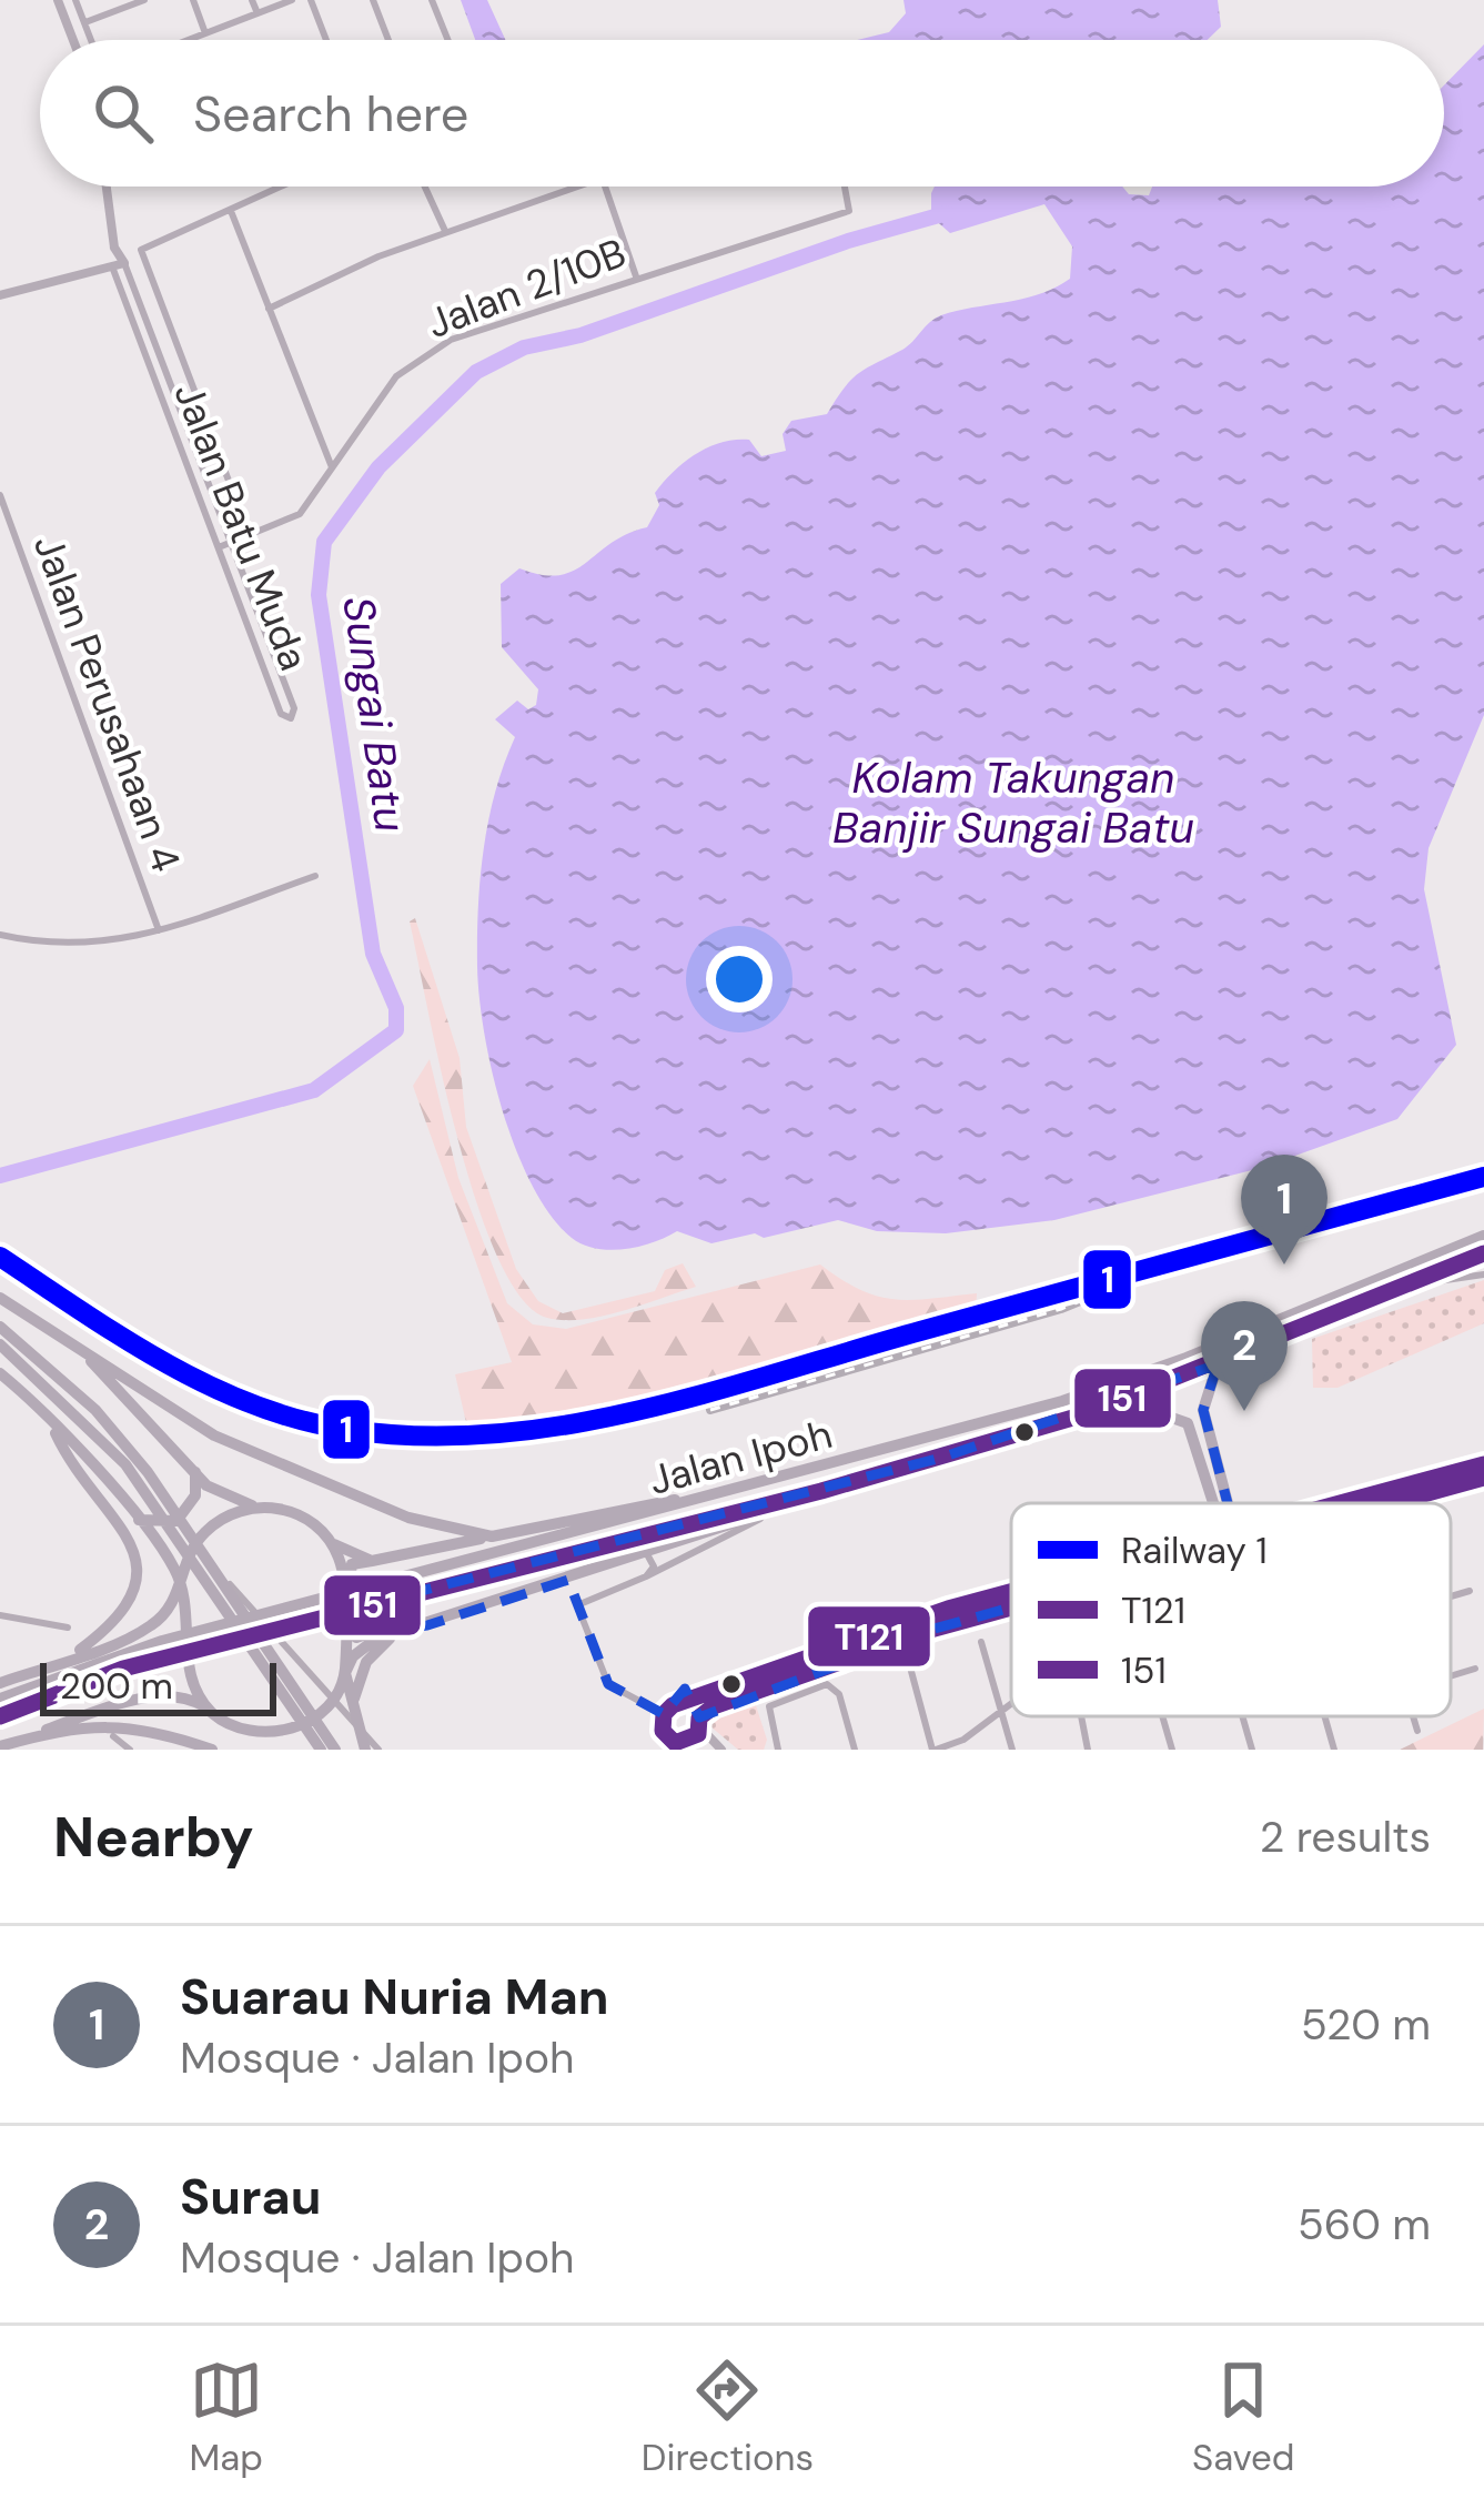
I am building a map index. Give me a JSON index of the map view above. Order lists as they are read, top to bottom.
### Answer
{
  "streets": {
    "highway": ["Jalan Ipoh"],
    "street": ["Jalan 2/10B", "Jalan Batu Muda", "Jalan Perusahaan 4"]
  },
  "crossings": [
    ["Jalan 2/10B", "Jalan Batu Muda"]
  ],
  "water": ["Sungai Batu", "Kolam Takungan Banjir Sungai Batu"],
  "lines": ["rail line 1", "transit line 151", "transit line T121"],
  "legend": ["Railway 1", "T121", "151"],
  "scale_bar": "200 m",
  "page": {
    "search": "Search here",
    "pins": ["1", "2"],
    "scale": "200 m",
    "heading": ["Nearby", "2 results"],
    "list": [
      {
        "mark": "1",
        "name": "Suarau Nuria Man",
        "note": "Mosque · Jalan Ipoh",
        "value": "520 m"
      },
      {
        "mark": "2",
        "name": "Surau",
        "note": "Mosque · Jalan Ipoh",
        "value": "560 m"
      }
    ],
    "nav": ["Map", "Directions", "Saved"]
  }
}
